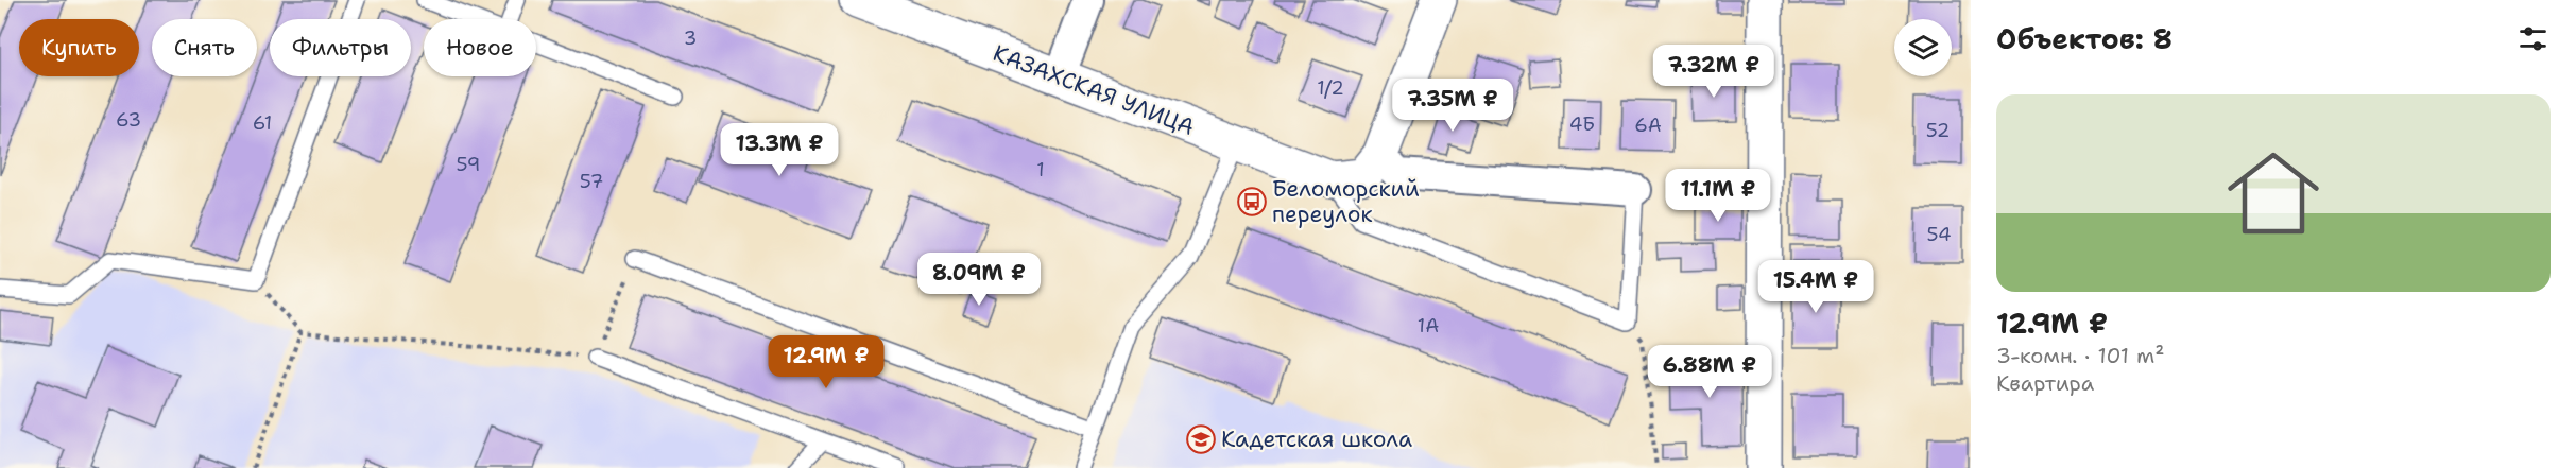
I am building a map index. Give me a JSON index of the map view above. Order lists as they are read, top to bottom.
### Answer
{
  "streets": {
    "main road": ["КАЗАХСКАЯ УЛИЦА"]
  },
  "places": {
    "bus stop": ["Беломорский переулок"],
    "school or university": ["Кадетская школа"]
  },
  "house_numbers": [
    "3",
    "1/2",
    "63",
    "61",
    "4Б",
    "6А",
    "52",
    "59",
    "1",
    "57",
    "54",
    "1А"
  ],
  "page": {
    "heading": "Объектов: 8",
    "chip": [
      "Купить",
      "Снять",
      "Фильтры",
      "Новое"
    ],
    "price": [
      "7.32M ₽",
      "7.35M ₽",
      "13.3M ₽",
      "11.1M ₽",
      "8.09M ₽",
      "15.4M ₽",
      "12.9M ₽",
      "6.88M ₽"
    ],
    "list": [
      {
        "name": "12.9M ₽",
        "note": "3-комн. · 101 m² · Квартира"
      }
    ]
  }
}
